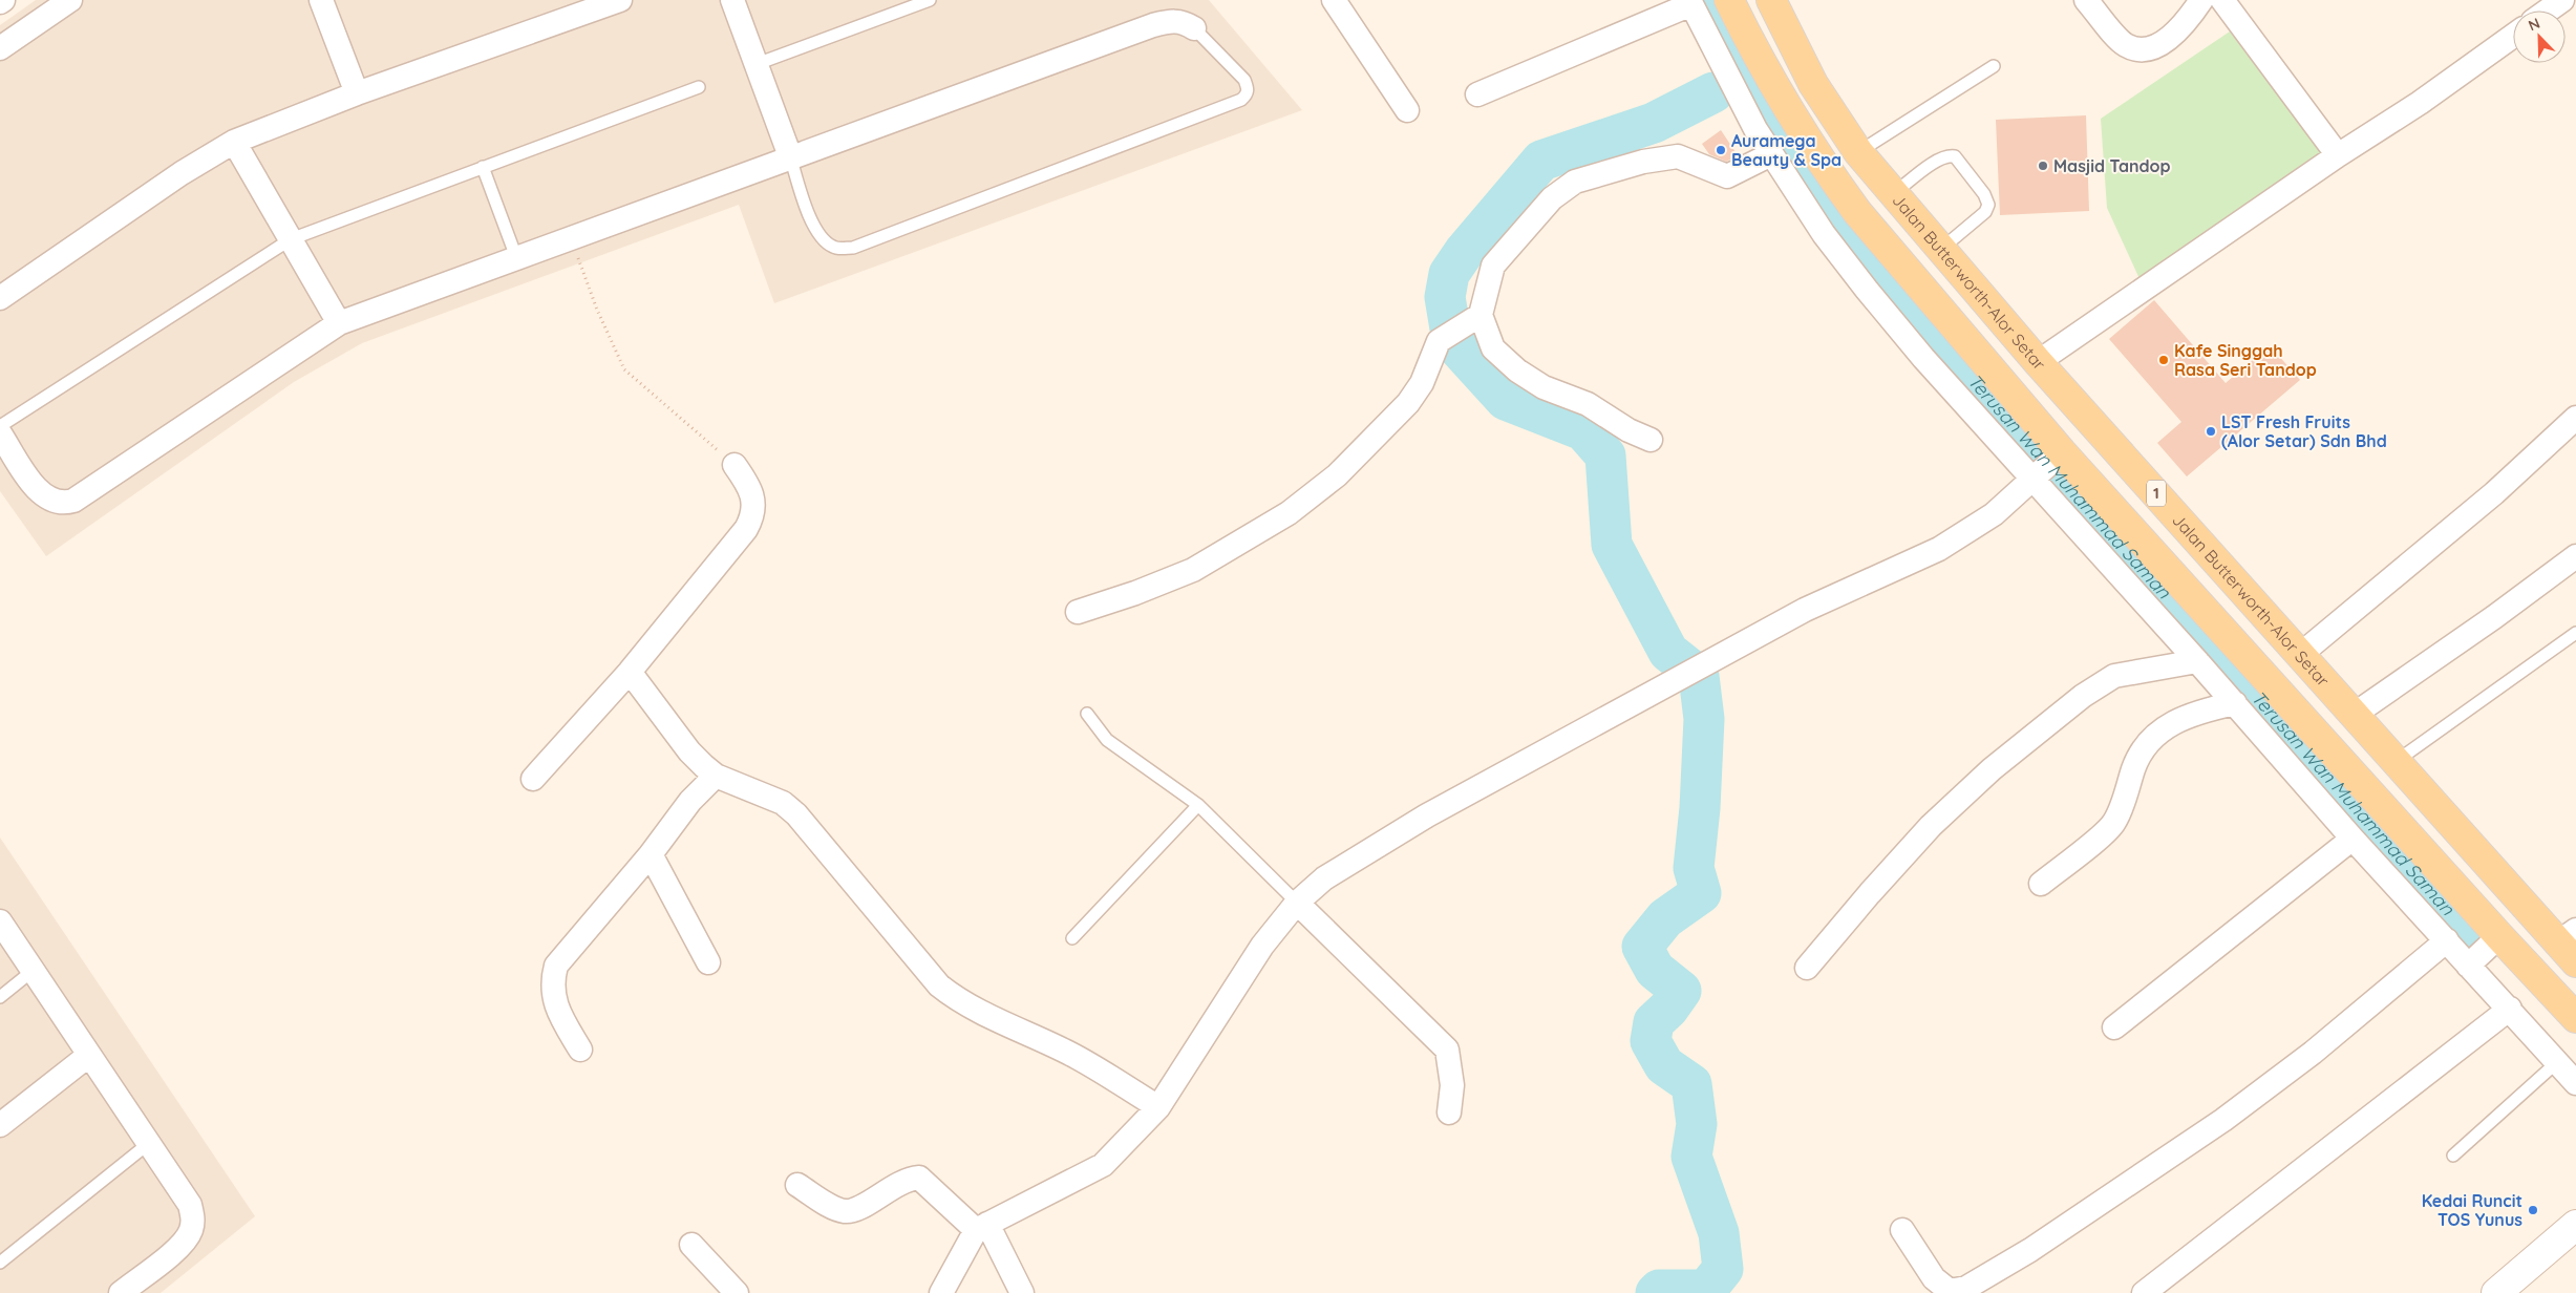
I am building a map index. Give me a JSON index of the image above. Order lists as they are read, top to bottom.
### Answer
{
  "streets": {
    "main road": ["Jalan Butterworth-Alor Setar", "1"]
  },
  "water": ["Terusan Wan Muhammad Saman"],
  "places": [
    "Auramega Beauty & Spa",
    "Masjid Tandop",
    "Kafe Singgah Rasa Seri Tandop",
    "LST Fresh Fruits (Alor Setar) Sdn Bhd",
    "Kedai Runcit TOS Yunus"
  ],
  "north": "top left"
}
